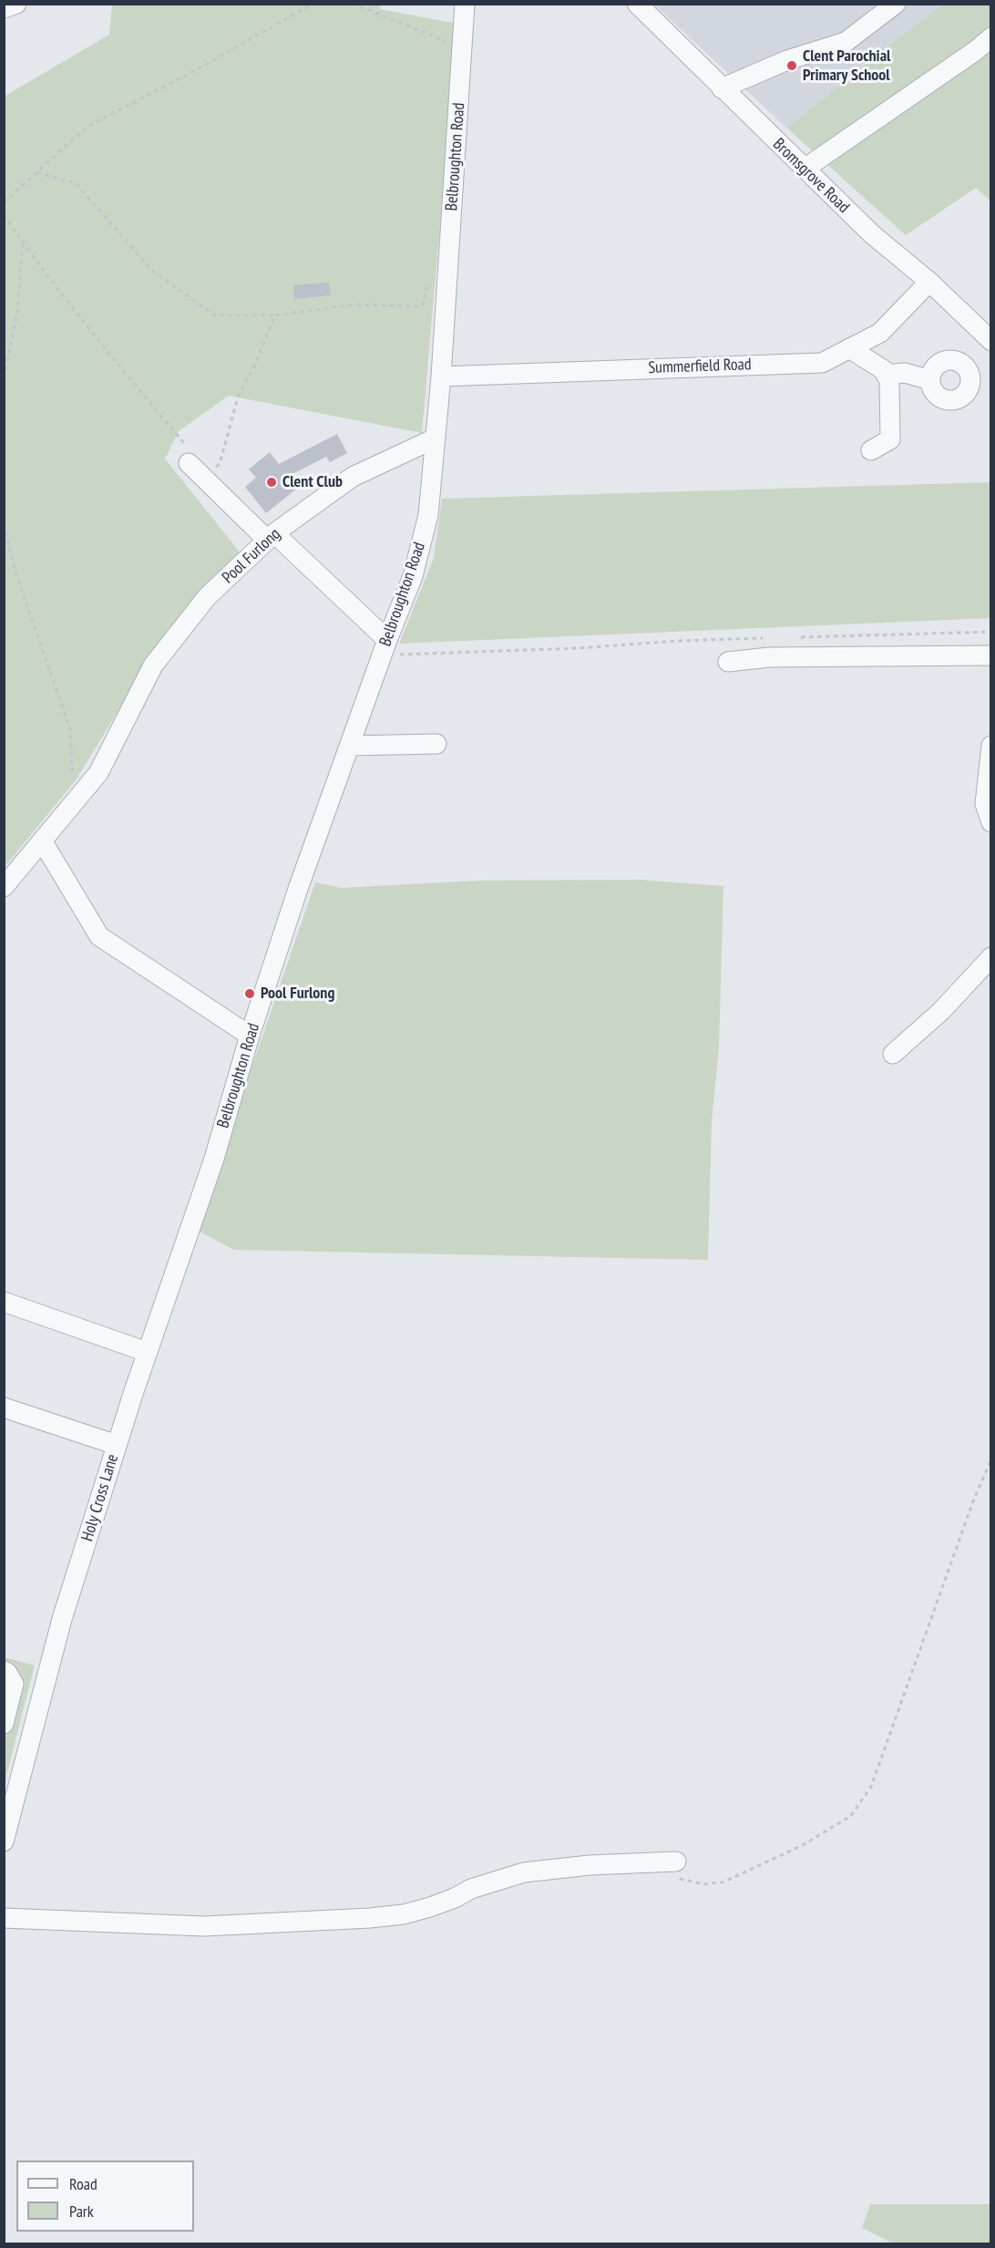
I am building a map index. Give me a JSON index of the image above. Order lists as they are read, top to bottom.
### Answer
{
  "streets": {
    "street": [
      "Belbroughton Road",
      "Bromsgrove Road",
      "Summerfield Road",
      "Pool Furlong",
      "Holy Cross Lane"
    ]
  },
  "crossings": [
    ["Belbroughton Road", "Summerfield Road"],
    ["Belbroughton Road", "Pool Furlong"],
    ["Belbroughton Road", "Holy Cross Lane"],
    ["Bromsgrove Road", "Summerfield Road"]
  ],
  "places": ["Clent Parochial Primary School", "Clent Club", "Pool Furlong"],
  "legend": ["Road", "Park"]
}
